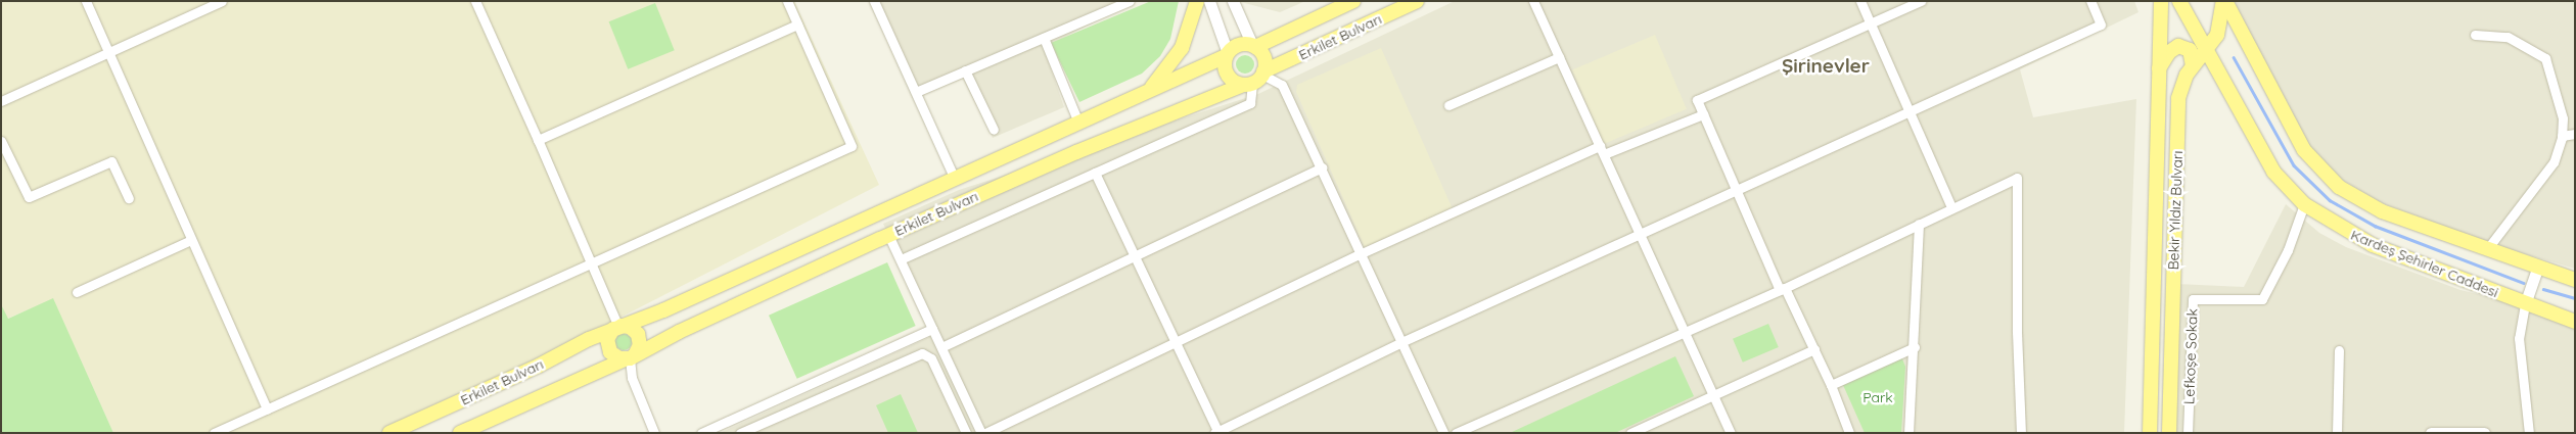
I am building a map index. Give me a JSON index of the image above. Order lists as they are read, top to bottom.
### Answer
{
  "streets": {
    "main road": ["Erkilet Bulvarı", "Bekir Yıldız Bulvarı", "Kardeş Şehirler Caddesi"],
    "street": ["Lefkoşe Sokak"]
  },
  "crossings": [
    ["Bekir Yıldız Bulvarı", "Kardeş Şehirler Caddesi"],
    ["Kardeş Şehirler Caddesi", "Lefkoşe Sokak"]
  ],
  "districts": ["Şirinevler"],
  "parks": ["Park"]
}
